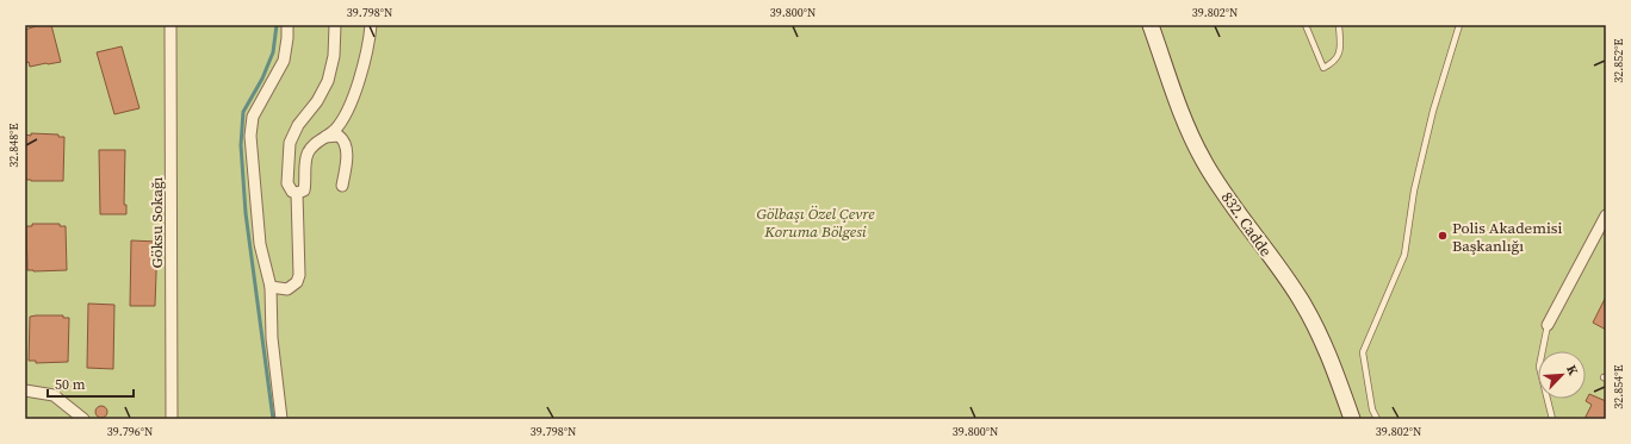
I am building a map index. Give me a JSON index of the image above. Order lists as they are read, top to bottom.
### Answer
{
  "streets": {
    "street": ["Göksu Sokağı", "832. Cadde"]
  },
  "parks": ["Gölbaşı Özel Çevre Koruma Bölgesi"],
  "places": ["Polis Akademisi Başkanlığı"],
  "scale_bar": "50 m",
  "north": "top right",
  "coordinates": [
    "39.798°N",
    "39.800°N",
    "39.802°N",
    "32.852°E",
    "32.848°E",
    "32.854°E",
    "39.796°N"
  ]
}
